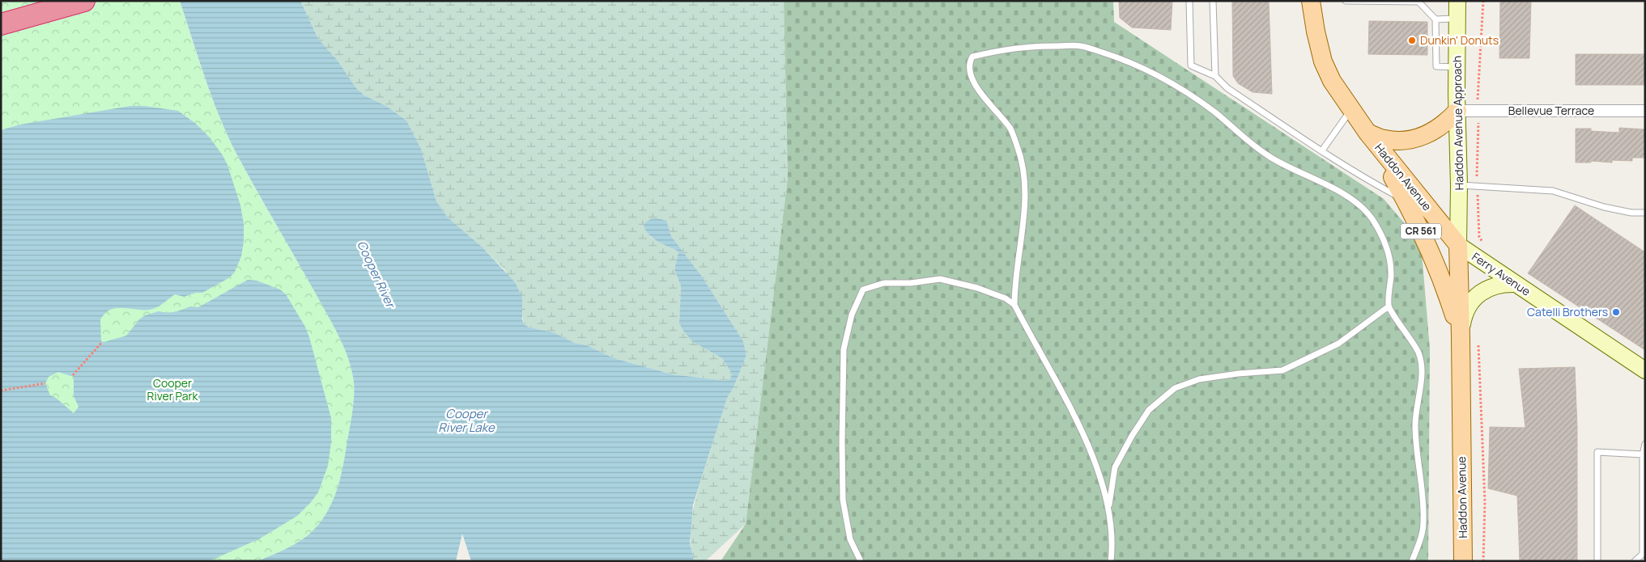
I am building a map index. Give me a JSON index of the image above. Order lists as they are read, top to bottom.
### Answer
{
  "streets": {
    "main road": [
      "Haddon Avenue Approach",
      "Haddon Avenue",
      "CR 561",
      "Ferry Avenue"
    ],
    "street": ["Bellevue Terrace"]
  },
  "crossings": [
    ["Bellevue Terrace", "Haddon Avenue Approach"],
    ["Haddon Avenue Approach", "Haddon Avenue"],
    ["Haddon Avenue Approach", "Ferry Avenue"],
    ["Haddon Avenue", "Ferry Avenue"]
  ],
  "water": ["Cooper River", "Cooper River Lake"],
  "parks": ["Cooper River Park"],
  "places": ["Dunkin' Donuts", "Catelli Brothers"]
}
